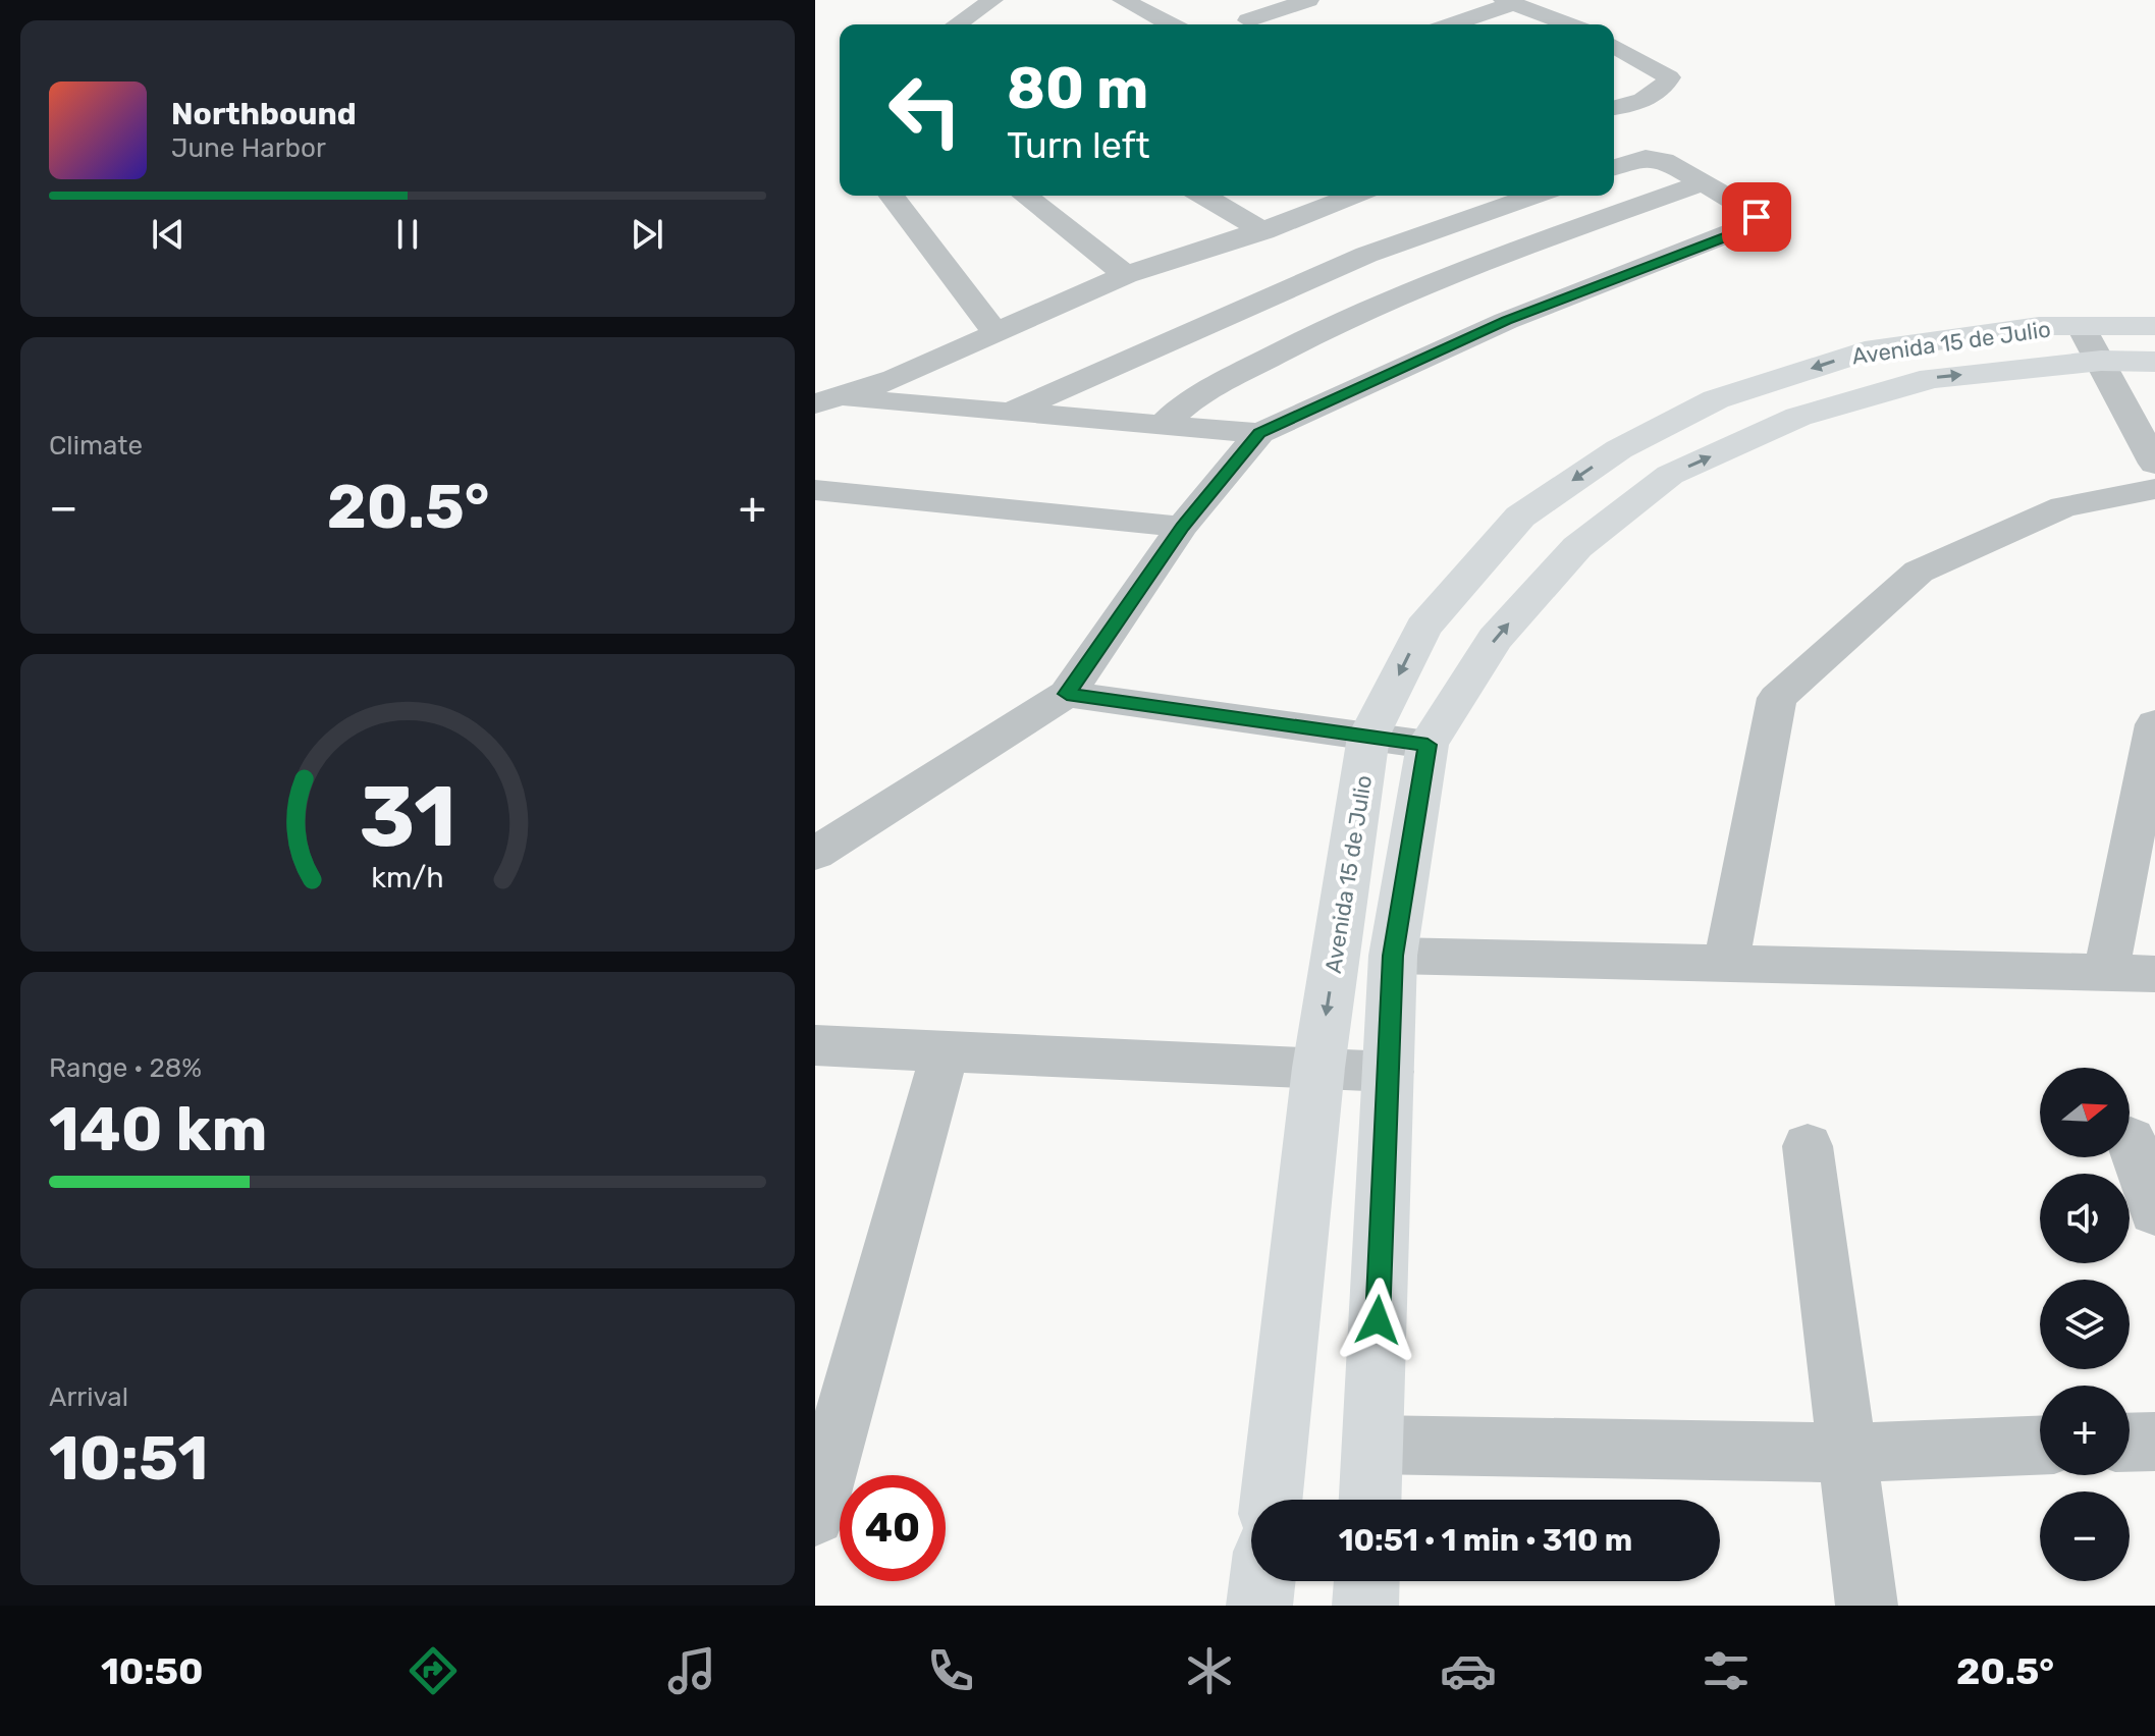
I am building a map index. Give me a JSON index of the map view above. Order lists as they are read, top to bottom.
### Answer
{
  "streets": {
    "street": ["Avenida 15 de Julio"]
  },
  "north": "right",
  "page": {
    "turn": ["80 m", "Turn left"],
    "song": ["Northbound", "June Harbor"],
    "tile": [
      "Climate",
      ["Range · 28%", "140 km"],
      ["Arrival", "10:51"]
    ],
    "heat": ["−", "20.5°", "+"],
    "map_buttons": ["+", "−"],
    "limit": "40",
    "trip": "10:51 · 1 min · 310 m",
    "tabs": ["10:50", "20.5°"],
    "gauge": ["31", "km/h"]
  }
}
